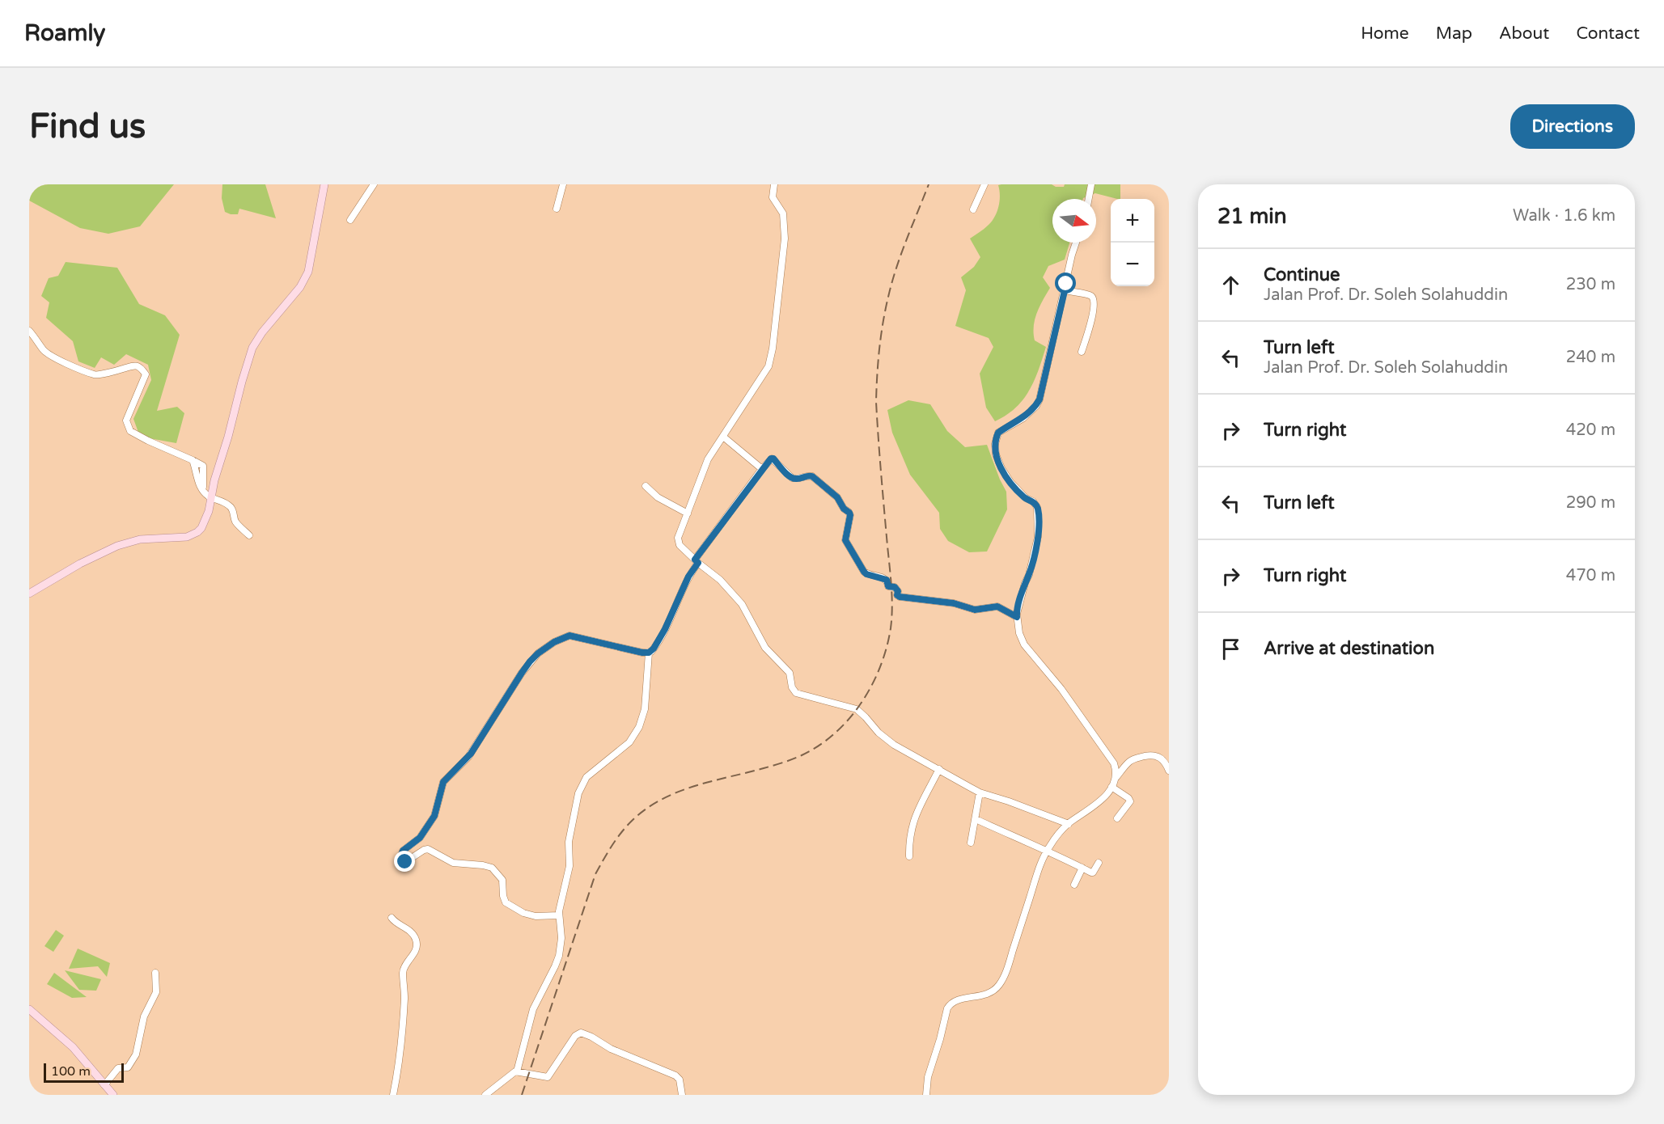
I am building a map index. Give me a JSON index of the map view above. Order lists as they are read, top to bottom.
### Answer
{
  "scale_bar": "100 m",
  "north": "right",
  "page": {
    "header": "Roamly",
    "nav": [
      "Home",
      "Map",
      "About",
      "Contact"
    ],
    "buttons": "Directions",
    "title": "Find us",
    "heading": ["21 min", "Walk · 1.6 km"],
    "map_buttons": ["+", "−"],
    "list": [
      ["Continue", "Jalan Prof. Dr. Soleh Solahuddin", "230 m"],
      ["Turn left", "Jalan Prof. Dr. Soleh Solahuddin", "240 m"],
      ["Turn right", "420 m"],
      ["Turn left", "290 m"],
      ["Turn right", "470 m"],
      "Arrive at destination"
    ],
    "scale": "100 m"
  }
}
